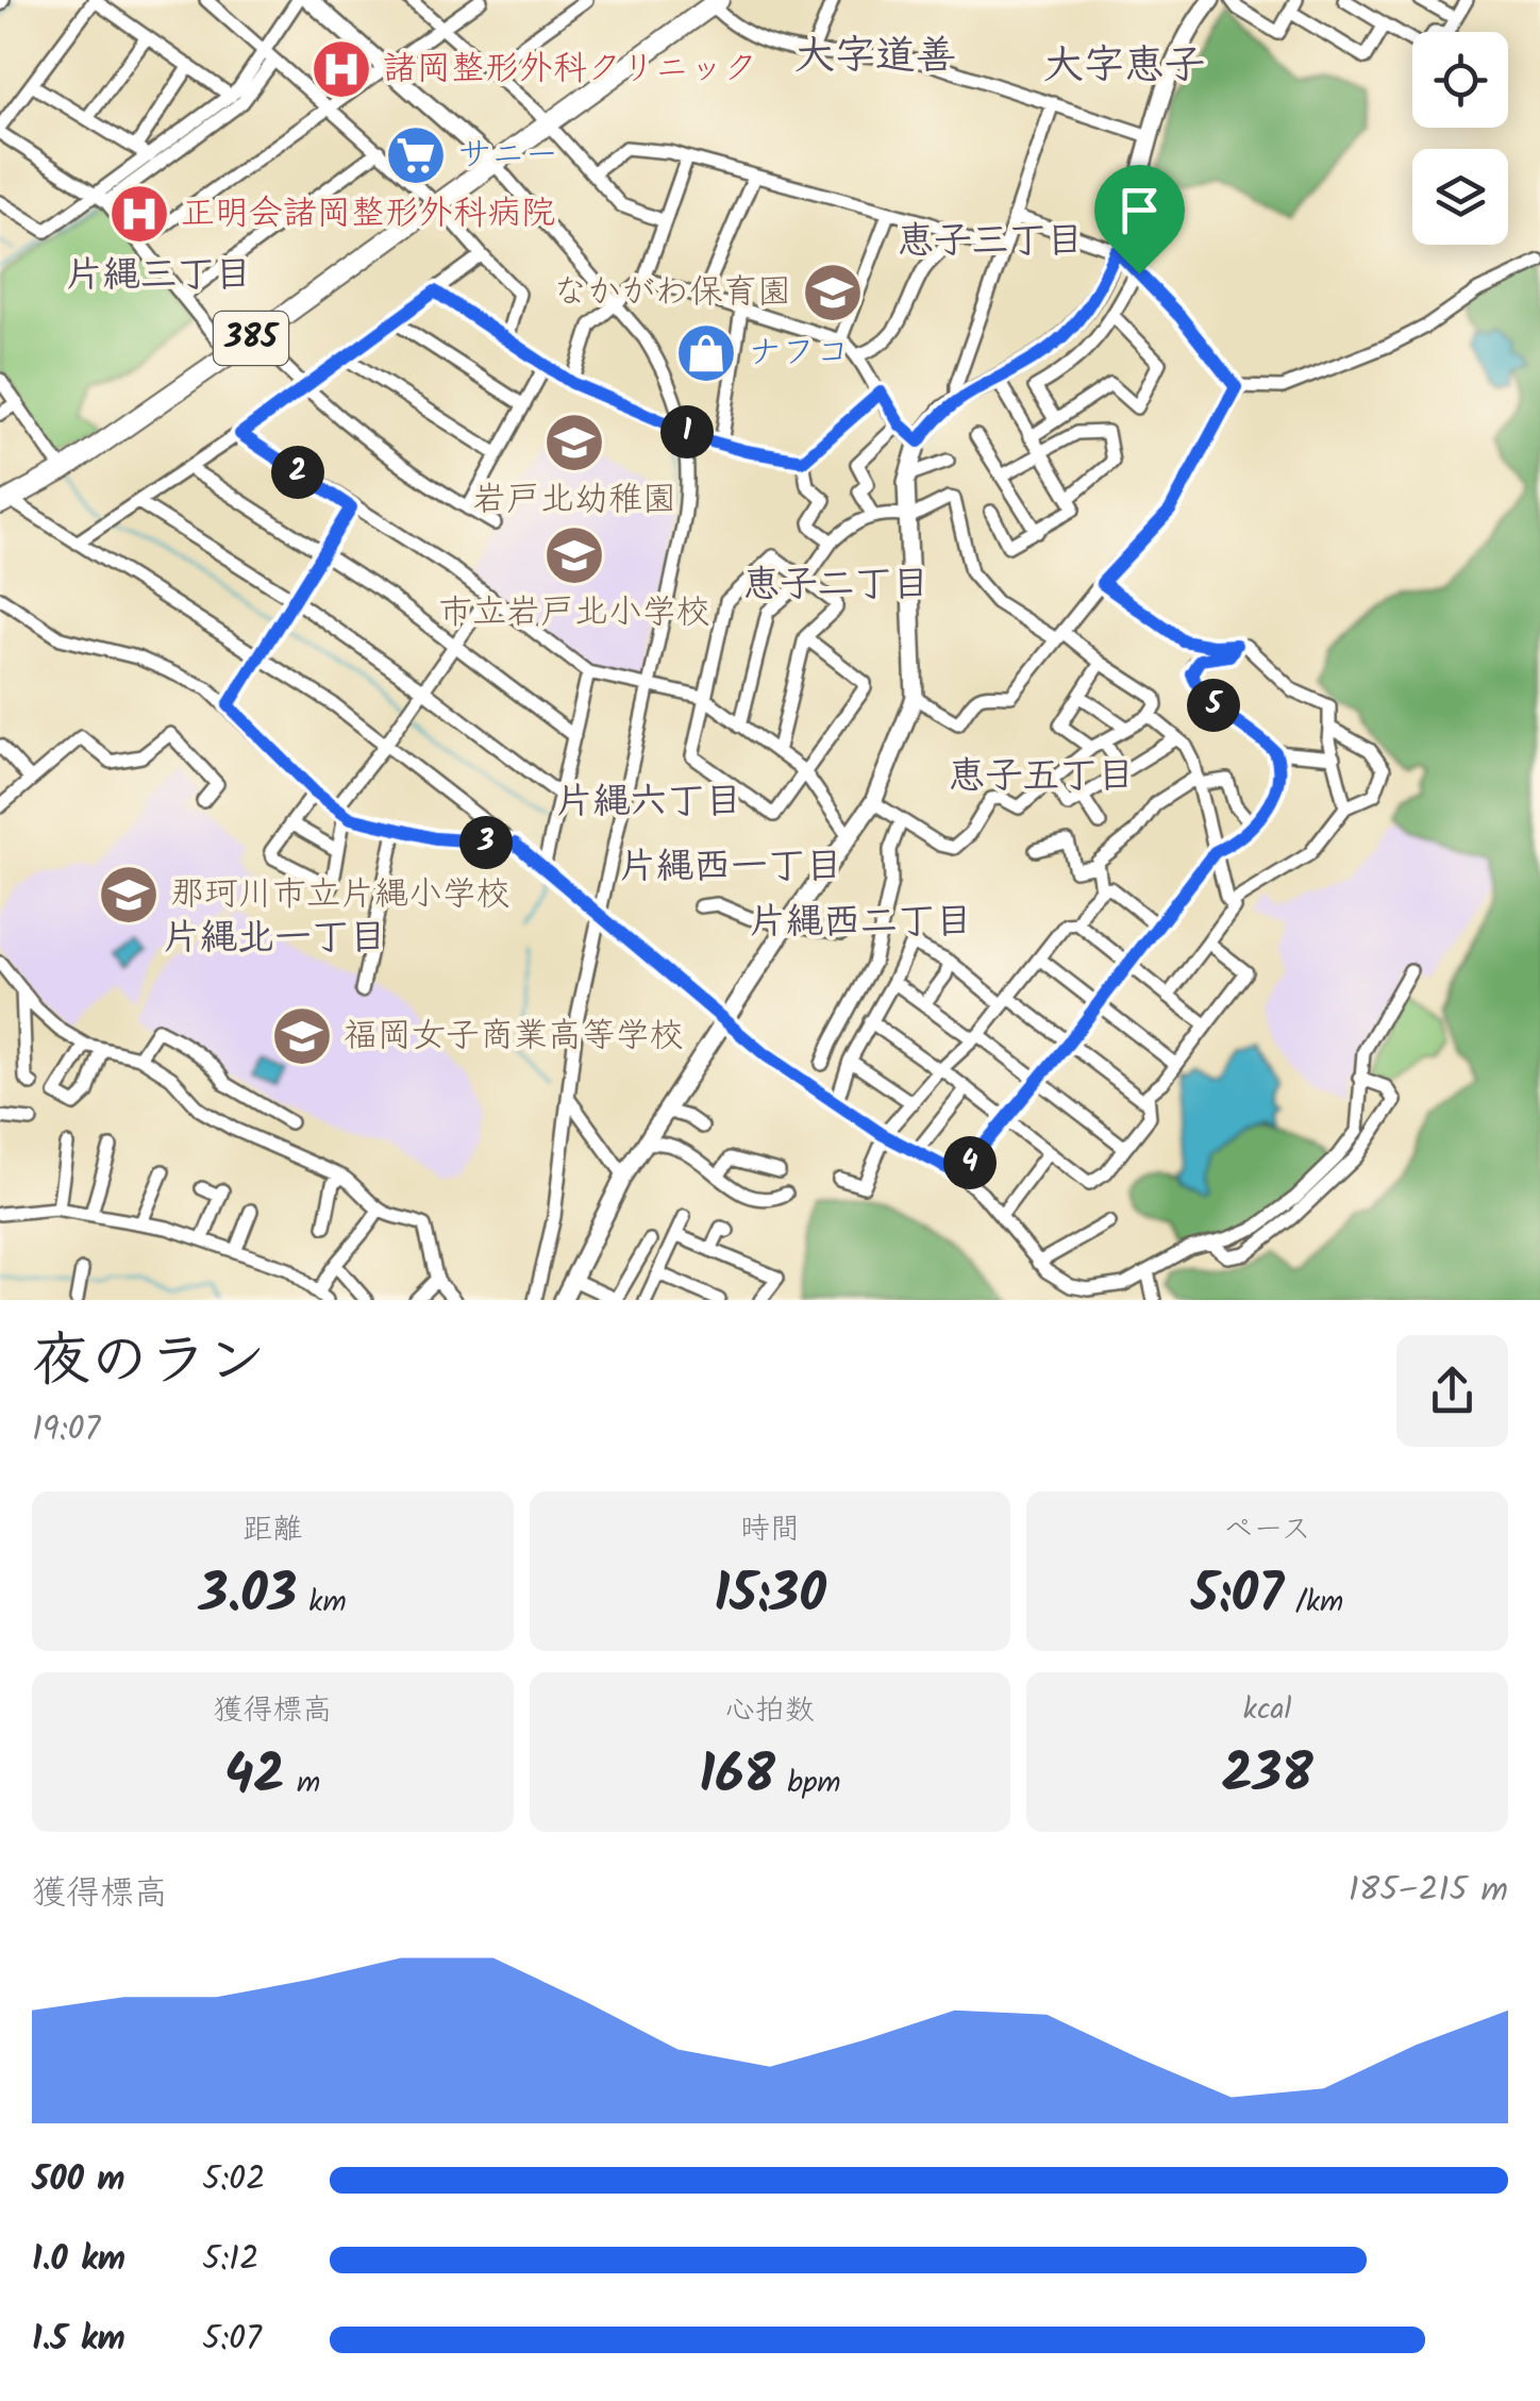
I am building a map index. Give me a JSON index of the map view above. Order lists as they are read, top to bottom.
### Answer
{
  "streets": {
    "highway": ["385"]
  },
  "districts": [
    "大字道善",
    "大字恵子",
    "恵子三丁目",
    "片縄三丁目",
    "恵子二丁目",
    "恵子五丁目",
    "片縄六丁目",
    "片縄西一丁目",
    "片縄西二丁目",
    "片縄北一丁目"
  ],
  "places": {
    "hospital": ["諸岡整形外科クリニック", "正明会諸岡整形外科病院"],
    "supermarket": ["サニー"],
    "school or university": [
      "なかがわ保育園",
      "岩戸北幼稚園",
      "市立岩戸北小学校",
      "那珂川市立片縄小学校",
      "福岡女子商業高等学校"
    ],
    "shop": ["ナフコ"]
  },
  "page": {
    "pins": [
      "1",
      "2",
      "5",
      "3",
      "4"
    ],
    "heading": ["夜のラン", "19:07"],
    "stats": [
      ["距離", "3.03 km"],
      ["時間", "15:30"],
      ["ペース", "5:07 /km"],
      ["獲得標高", "42 m"],
      ["心拍数", "168 bpm"],
      ["kcal", "238"]
    ],
    "chart": ["獲得標高", "185–215 m"],
    "list": [
      {
        "name": "500 m",
        "note": "5:02"
      },
      {
        "name": "1.0 km",
        "note": "5:12"
      },
      {
        "name": "1.5 km",
        "note": "5:07"
      }
    ]
  }
}
